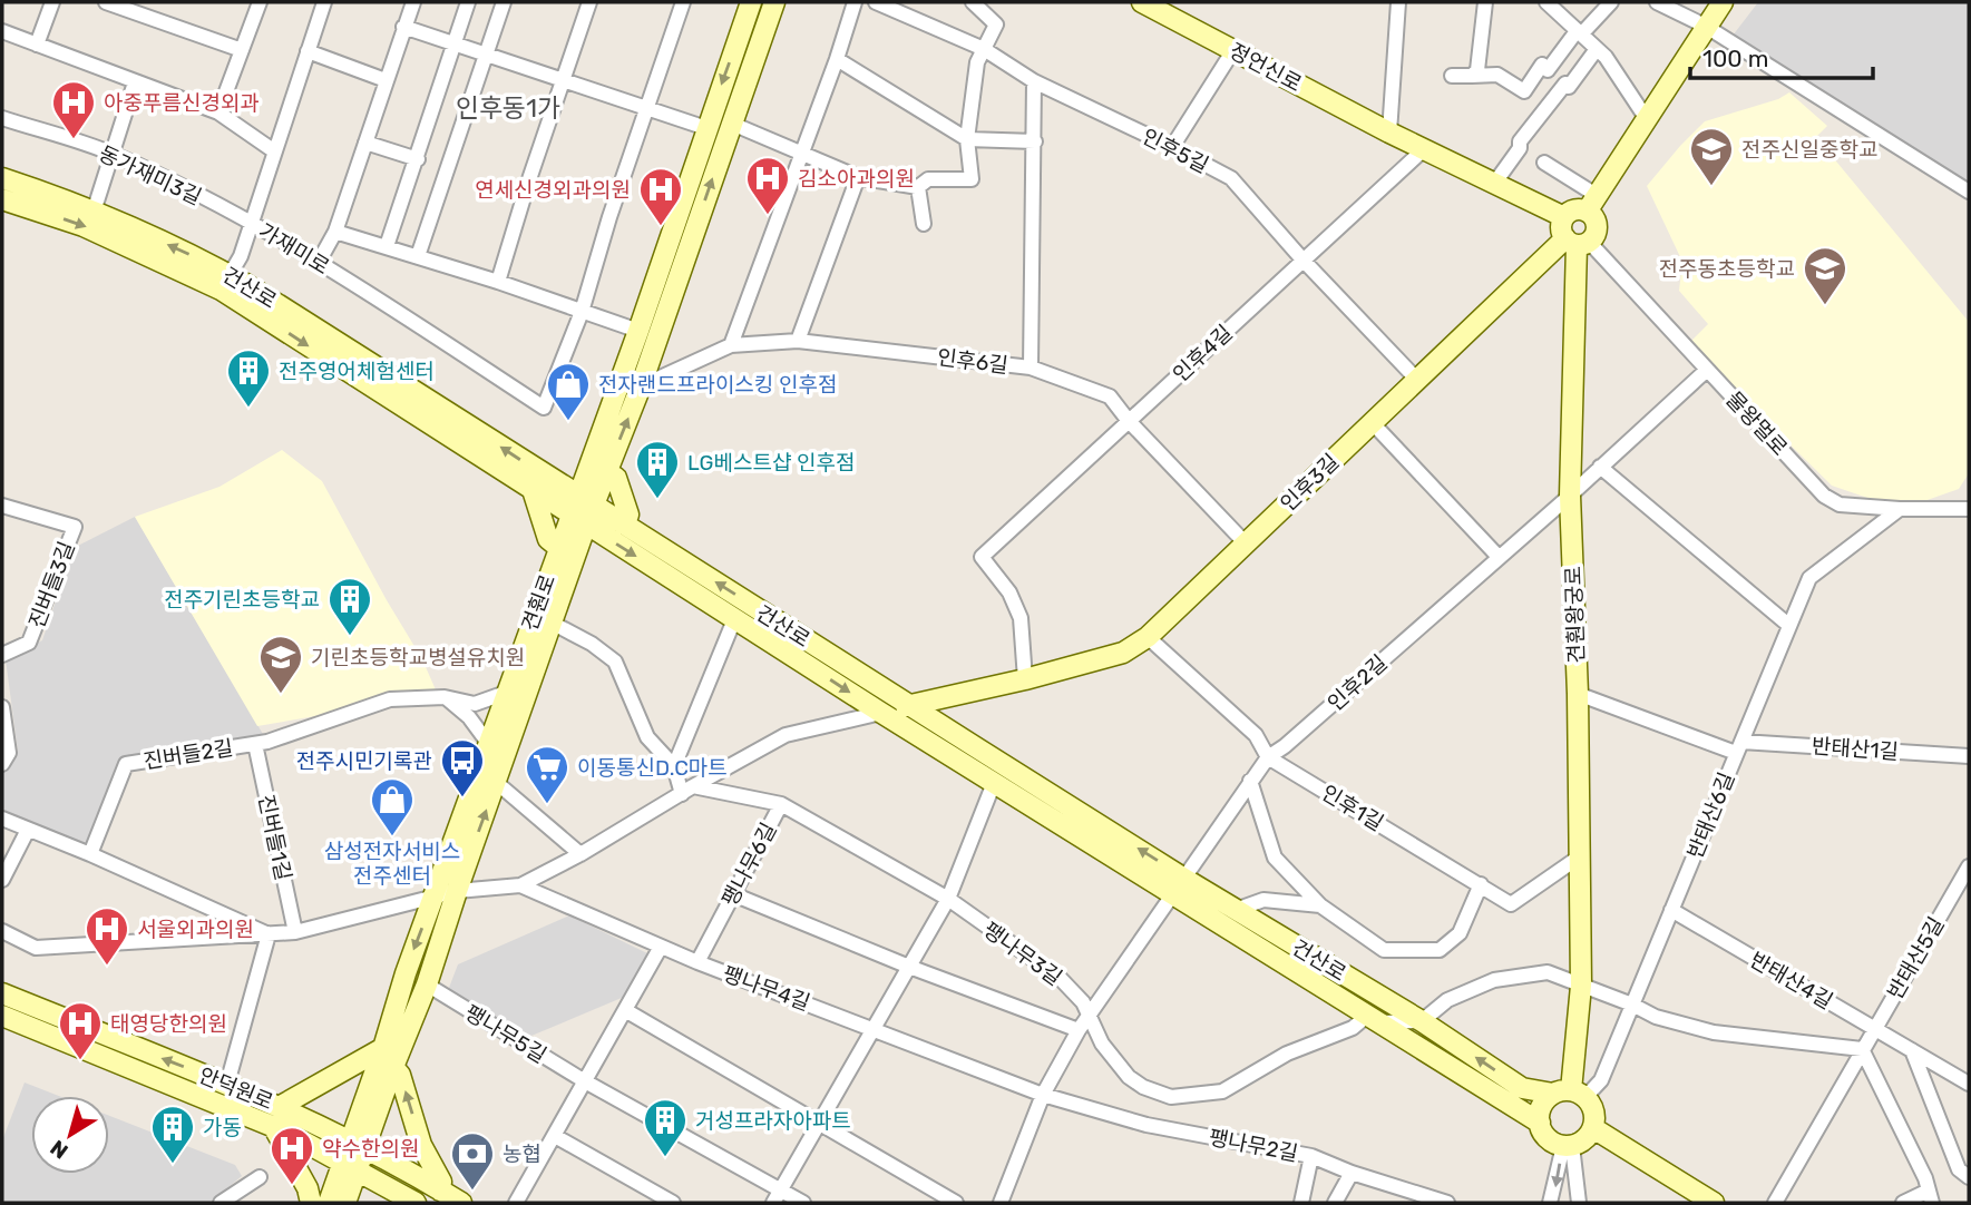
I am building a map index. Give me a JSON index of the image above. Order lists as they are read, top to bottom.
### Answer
{
  "streets": {
    "street": [
      "정언신로",
      "인후5길",
      "동가재미3길",
      "가재미로",
      "건산로",
      "인후4길",
      "인후6길",
      "물왕멀로",
      "인후3길",
      "진버들3길",
      "견훤로",
      "견훤왕궁로",
      "인후2길",
      "반태산1길",
      "진버들2길",
      "인후1길",
      "반태산6길",
      "진버들1길",
      "팽나무6길",
      "팽나무3길",
      "반태산5길",
      "반태산4길",
      "팽나무4길",
      "팽나무5길",
      "안덕원로",
      "팽나무2길"
    ]
  },
  "crossings": [
    ["정언신로", "인후4길"],
    ["정언신로", "물왕멀로"],
    ["정언신로", "인후3길"],
    ["정언신로", "견훤왕궁로"],
    ["인후5길", "인후4길"],
    ["인후5길", "인후3길"],
    ["동가재미3길", "가재미로"],
    ["건산로", "인후3길"],
    ["건산로", "견훤로"],
    ["건산로", "견훤왕궁로"],
    ["건산로", "인후2길"],
    ["건산로", "반태산6길"],
    ["인후4길", "인후6길"],
    ["인후4길", "인후3길"],
    ["인후6길", "인후3길"],
    ["인후6길", "견훤로"],
    ["물왕멀로", "인후3길"],
    ["물왕멀로", "견훤왕궁로"],
    ["물왕멀로", "인후2길"],
    ["물왕멀로", "반태산6길"],
    ["인후3길", "견훤왕궁로"],
    ["인후3길", "인후1길"],
    ["견훤로", "팽나무5길"],
    ["견훤로", "안덕원로"],
    ["견훤왕궁로", "인후2길"],
    ["견훤왕궁로", "반태산1길"],
    ["견훤왕궁로", "인후1길"],
    ["견훤왕궁로", "반태산6길"],
    ["인후2길", "인후1길"],
    ["반태산1길", "반태산6길"],
    ["진버들2길", "진버들1길"],
    ["반태산6길", "반태산4길"],
    ["팽나무6길", "팽나무4길"],
    ["반태산5길", "반태산4길"],
    ["팽나무4길", "팽나무2길"]
  ],
  "districts": ["인후동1가"],
  "places": {
    "hospital": [
      "아중푸름신경외과",
      "김소아과의원",
      "연세신경외과의원",
      "서울외과의원",
      "태영당한의원",
      "약수한의원"
    ],
    "school or university": ["전주신일중학교", "전주동초등학교", "기린초등학교병설유치원"],
    "building": [
      "전주영어체험센터",
      "LG베스트샵 인후점",
      "전주기린초등학교",
      "거성프라자아파트",
      "가동"
    ],
    "shop": ["전자랜드프라이스킹 인후점", "삼성전자서비스 전주센터"],
    "bus stop": ["전주시민기록관"],
    "supermarket": ["이동통신D.C마트"],
    "bank": ["농협"]
  },
  "scale_bar": "100 m",
  "north": "bottom left"
}
